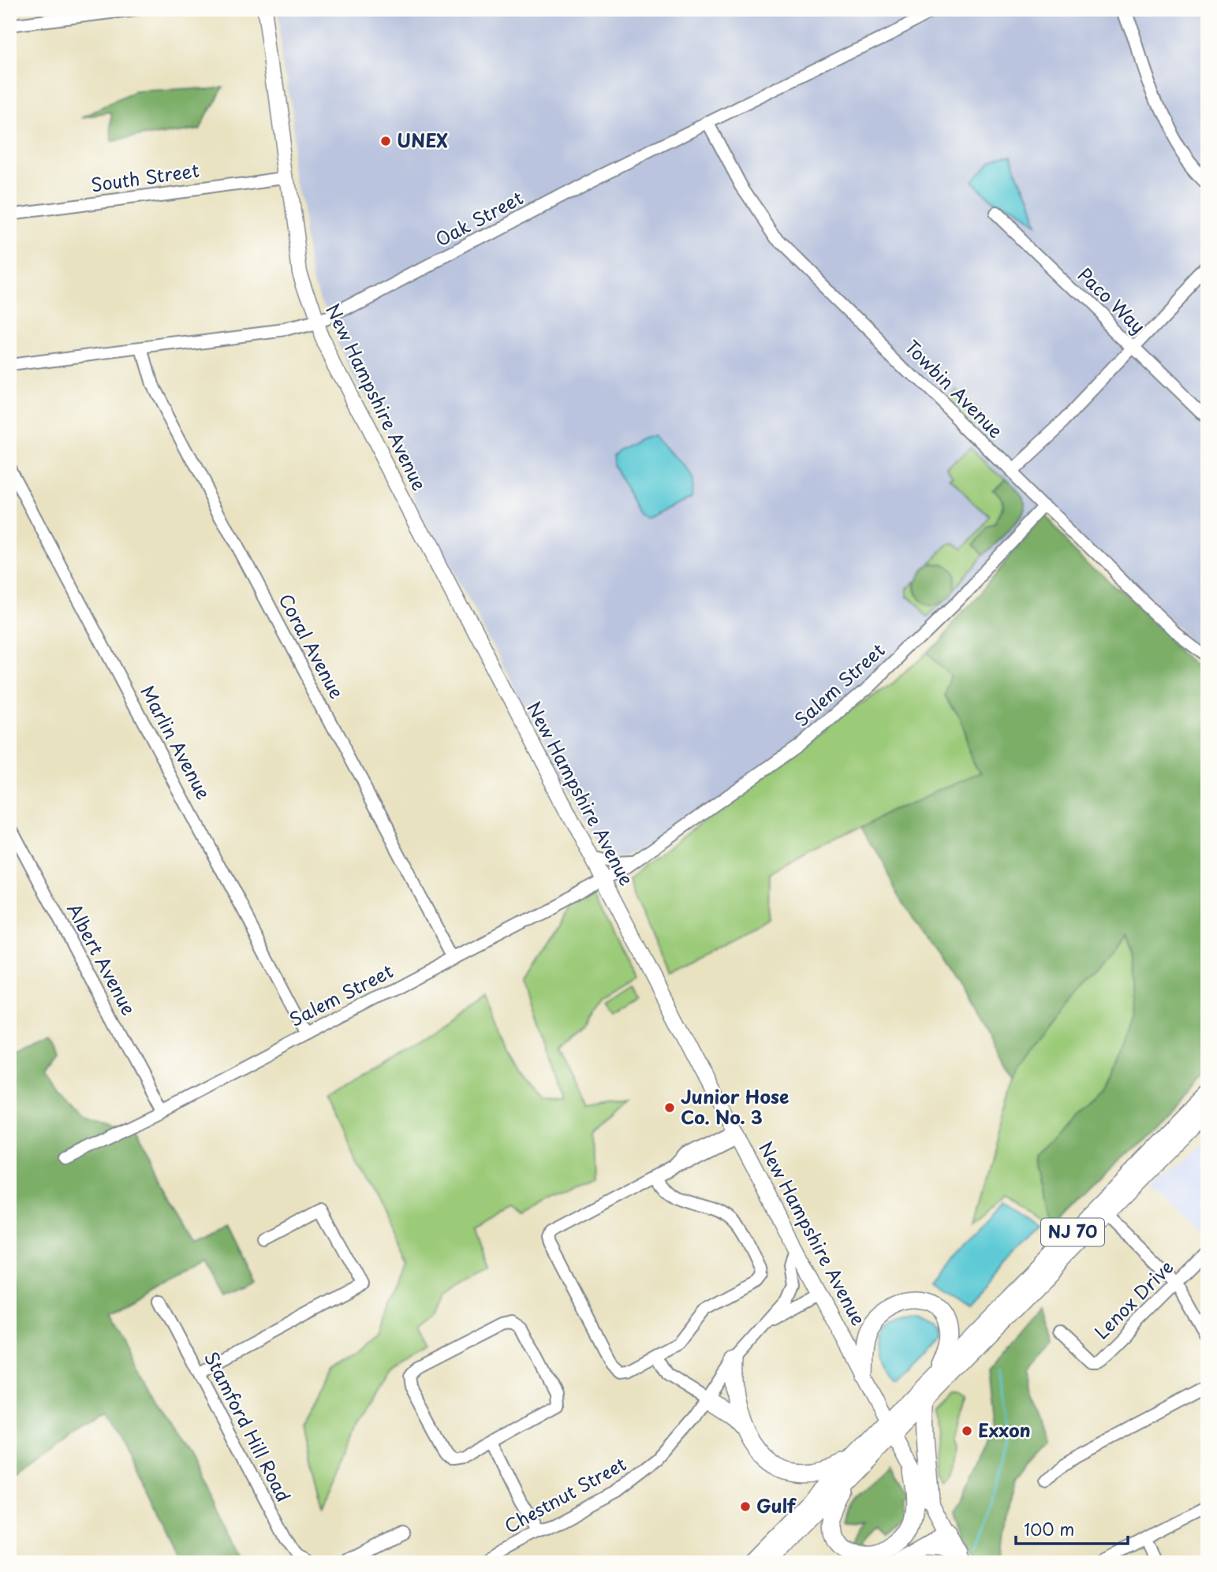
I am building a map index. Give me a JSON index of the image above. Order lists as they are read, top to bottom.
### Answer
{
  "streets": {
    "highway": ["NJ 70"],
    "main road": ["New Hampshire Avenue"],
    "street": [
      "South Street",
      "Oak Street",
      "Paco Way",
      "Towbin Avenue",
      "Coral Avenue",
      "Salem Street",
      "Marlin Avenue",
      "Albert Avenue",
      "Lenox Drive",
      "Stamford Hill Road",
      "Chestnut Street"
    ]
  },
  "crossings": [
    ["South Street", "New Hampshire Avenue"],
    ["Oak Street", "Towbin Avenue"],
    ["Oak Street", "New Hampshire Avenue"],
    ["Oak Street", "Coral Avenue"],
    ["Towbin Avenue", "Salem Street"],
    ["New Hampshire Avenue", "Salem Street"],
    ["New Hampshire Avenue", "NJ 70"],
    ["New Hampshire Avenue", "Chestnut Street"],
    ["Coral Avenue", "Salem Street"],
    ["Salem Street", "Marlin Avenue"],
    ["Salem Street", "Albert Avenue"],
    ["NJ 70", "Chestnut Street"]
  ],
  "places": [
    "UNEX",
    "Junior Hose Co. No. 3",
    "Exxon",
    "Gulf"
  ],
  "scale_bar": "100 m"
}
